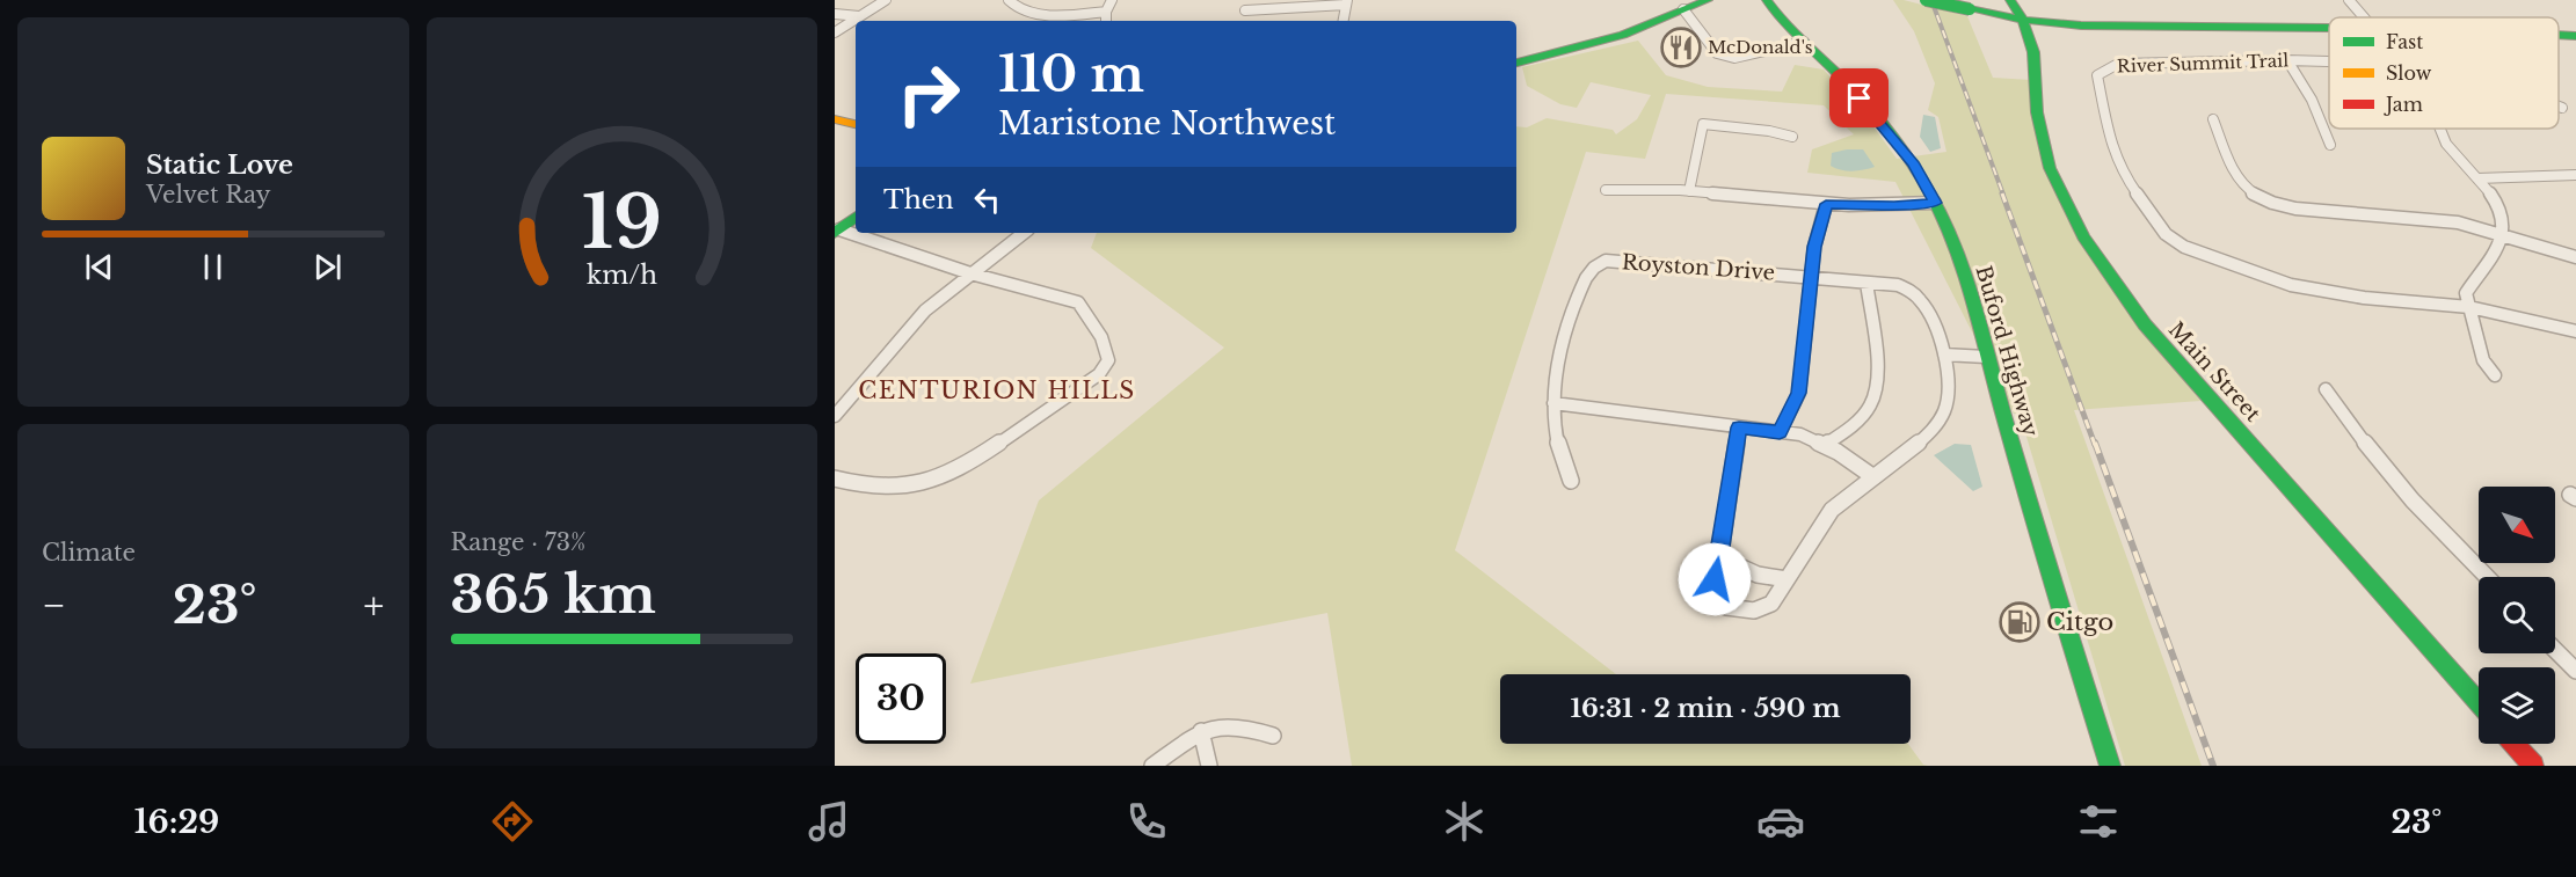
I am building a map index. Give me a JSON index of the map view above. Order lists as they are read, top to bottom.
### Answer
{
  "streets": {
    "street": [
      "River Summit Trail",
      "Royston Drive",
      "Buford Highway",
      "Main Street"
    ]
  },
  "districts": ["CENTURION HILLS"],
  "places": {
    "restaurant": ["McDonald's"],
    "fuel station": ["Citgo"]
  },
  "legend": ["Fast", "Slow", "Jam"],
  "north": "bottom right",
  "page": {
    "turn": ["110 m", "Maristone Northwest"],
    "song": ["Static Love", "Velvet Ray"],
    "then": "Then",
    "tile": [
      "Climate",
      ["Range · 73%", "365 km"]
    ],
    "heat": ["−", "23°", "+"],
    "limit": "30",
    "trip": "16:31 · 2 min · 590 m",
    "tabs": ["16:29", "23°"],
    "gauge": ["19", "km/h"]
  }
}
